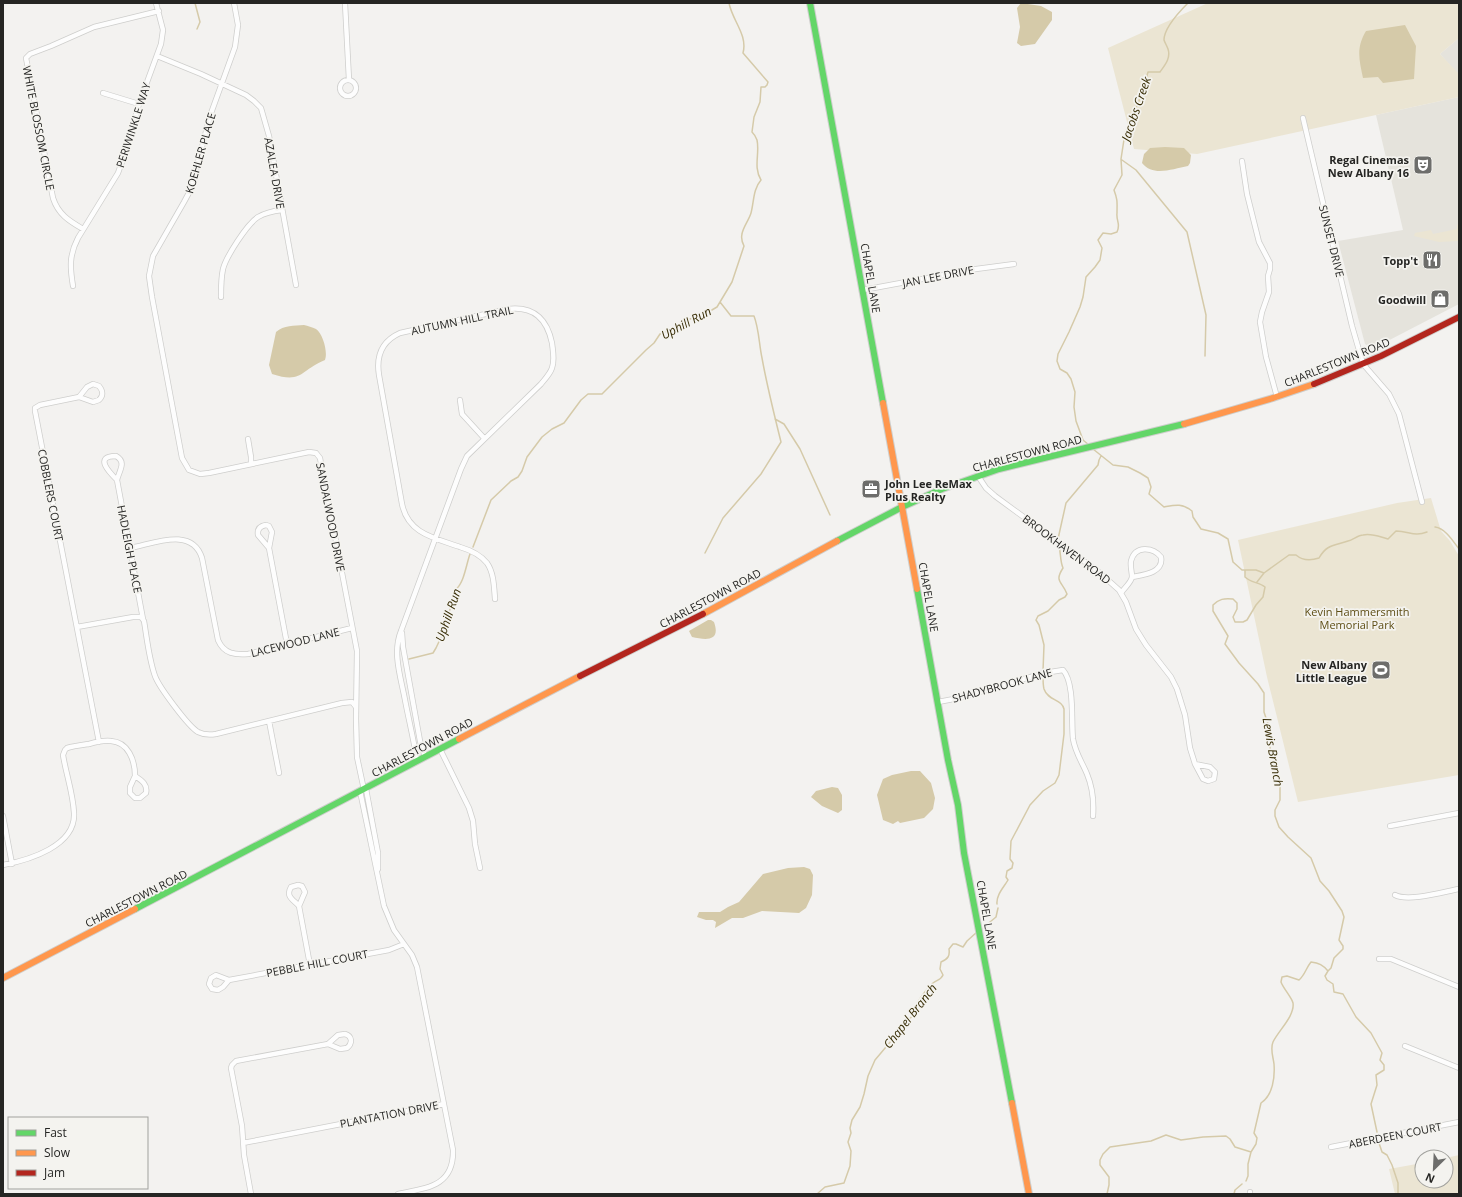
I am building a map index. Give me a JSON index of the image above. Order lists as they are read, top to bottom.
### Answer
{
  "streets": {
    "main road": ["CHAPEL LANE", "CHARLESTOWN ROAD"],
    "street": [
      "PERIWINKLE WAY",
      "WHITE BLOSSOM CIRCLE",
      "KOEHLER PLACE",
      "AZALEA DRIVE",
      "SUNSET DRIVE",
      "JAN LEE DRIVE",
      "AUTUMN HILL TRAIL",
      "COBBLERS COURT",
      "SANDALWOOD DRIVE",
      "HADLEIGH PLACE",
      "BROOKHAVEN ROAD",
      "LACEWOOD LANE",
      "SHADYBROOK LANE",
      "PEBBLE HILL COURT",
      "PLANTATION DRIVE",
      "ABERDEEN COURT"
    ]
  },
  "crossings": [
    ["PERIWINKLE WAY", "WHITE BLOSSOM CIRCLE"],
    ["PERIWINKLE WAY", "AZALEA DRIVE"],
    ["KOEHLER PLACE", "AZALEA DRIVE"],
    ["KOEHLER PLACE", "SANDALWOOD DRIVE"],
    ["SUNSET DRIVE", "CHARLESTOWN ROAD"],
    ["JAN LEE DRIVE", "CHAPEL LANE"],
    ["CHAPEL LANE", "CHARLESTOWN ROAD"],
    ["CHAPEL LANE", "SHADYBROOK LANE"],
    ["AUTUMN HILL TRAIL", "CHARLESTOWN ROAD"],
    ["CHARLESTOWN ROAD", "BROOKHAVEN ROAD"],
    ["CHARLESTOWN ROAD", "PLANTATION DRIVE"],
    ["SANDALWOOD DRIVE", "HADLEIGH PLACE"],
    ["SANDALWOOD DRIVE", "LACEWOOD LANE"],
    ["SANDALWOOD DRIVE", "PLANTATION DRIVE"],
    ["HADLEIGH PLACE", "LACEWOOD LANE"],
    ["HADLEIGH PLACE", "PLANTATION DRIVE"],
    ["PEBBLE HILL COURT", "PLANTATION DRIVE"]
  ],
  "water": [
    "Jacobs Creek",
    "Uphill Run",
    "Lewis Branch",
    "Chapel Branch"
  ],
  "parks": ["Kevin Hammersmith Memorial Park"],
  "places": {
    "theatre": ["Regal Cinemas New Albany 16"],
    "restaurant": ["Topp't"],
    "shop": ["Goodwill"],
    "office": ["John Lee ReMax Plus Realty"],
    "sports": ["New Albany Little League"]
  },
  "legend": ["Fast", "Slow", "Jam"],
  "north": "bottom left"
}
